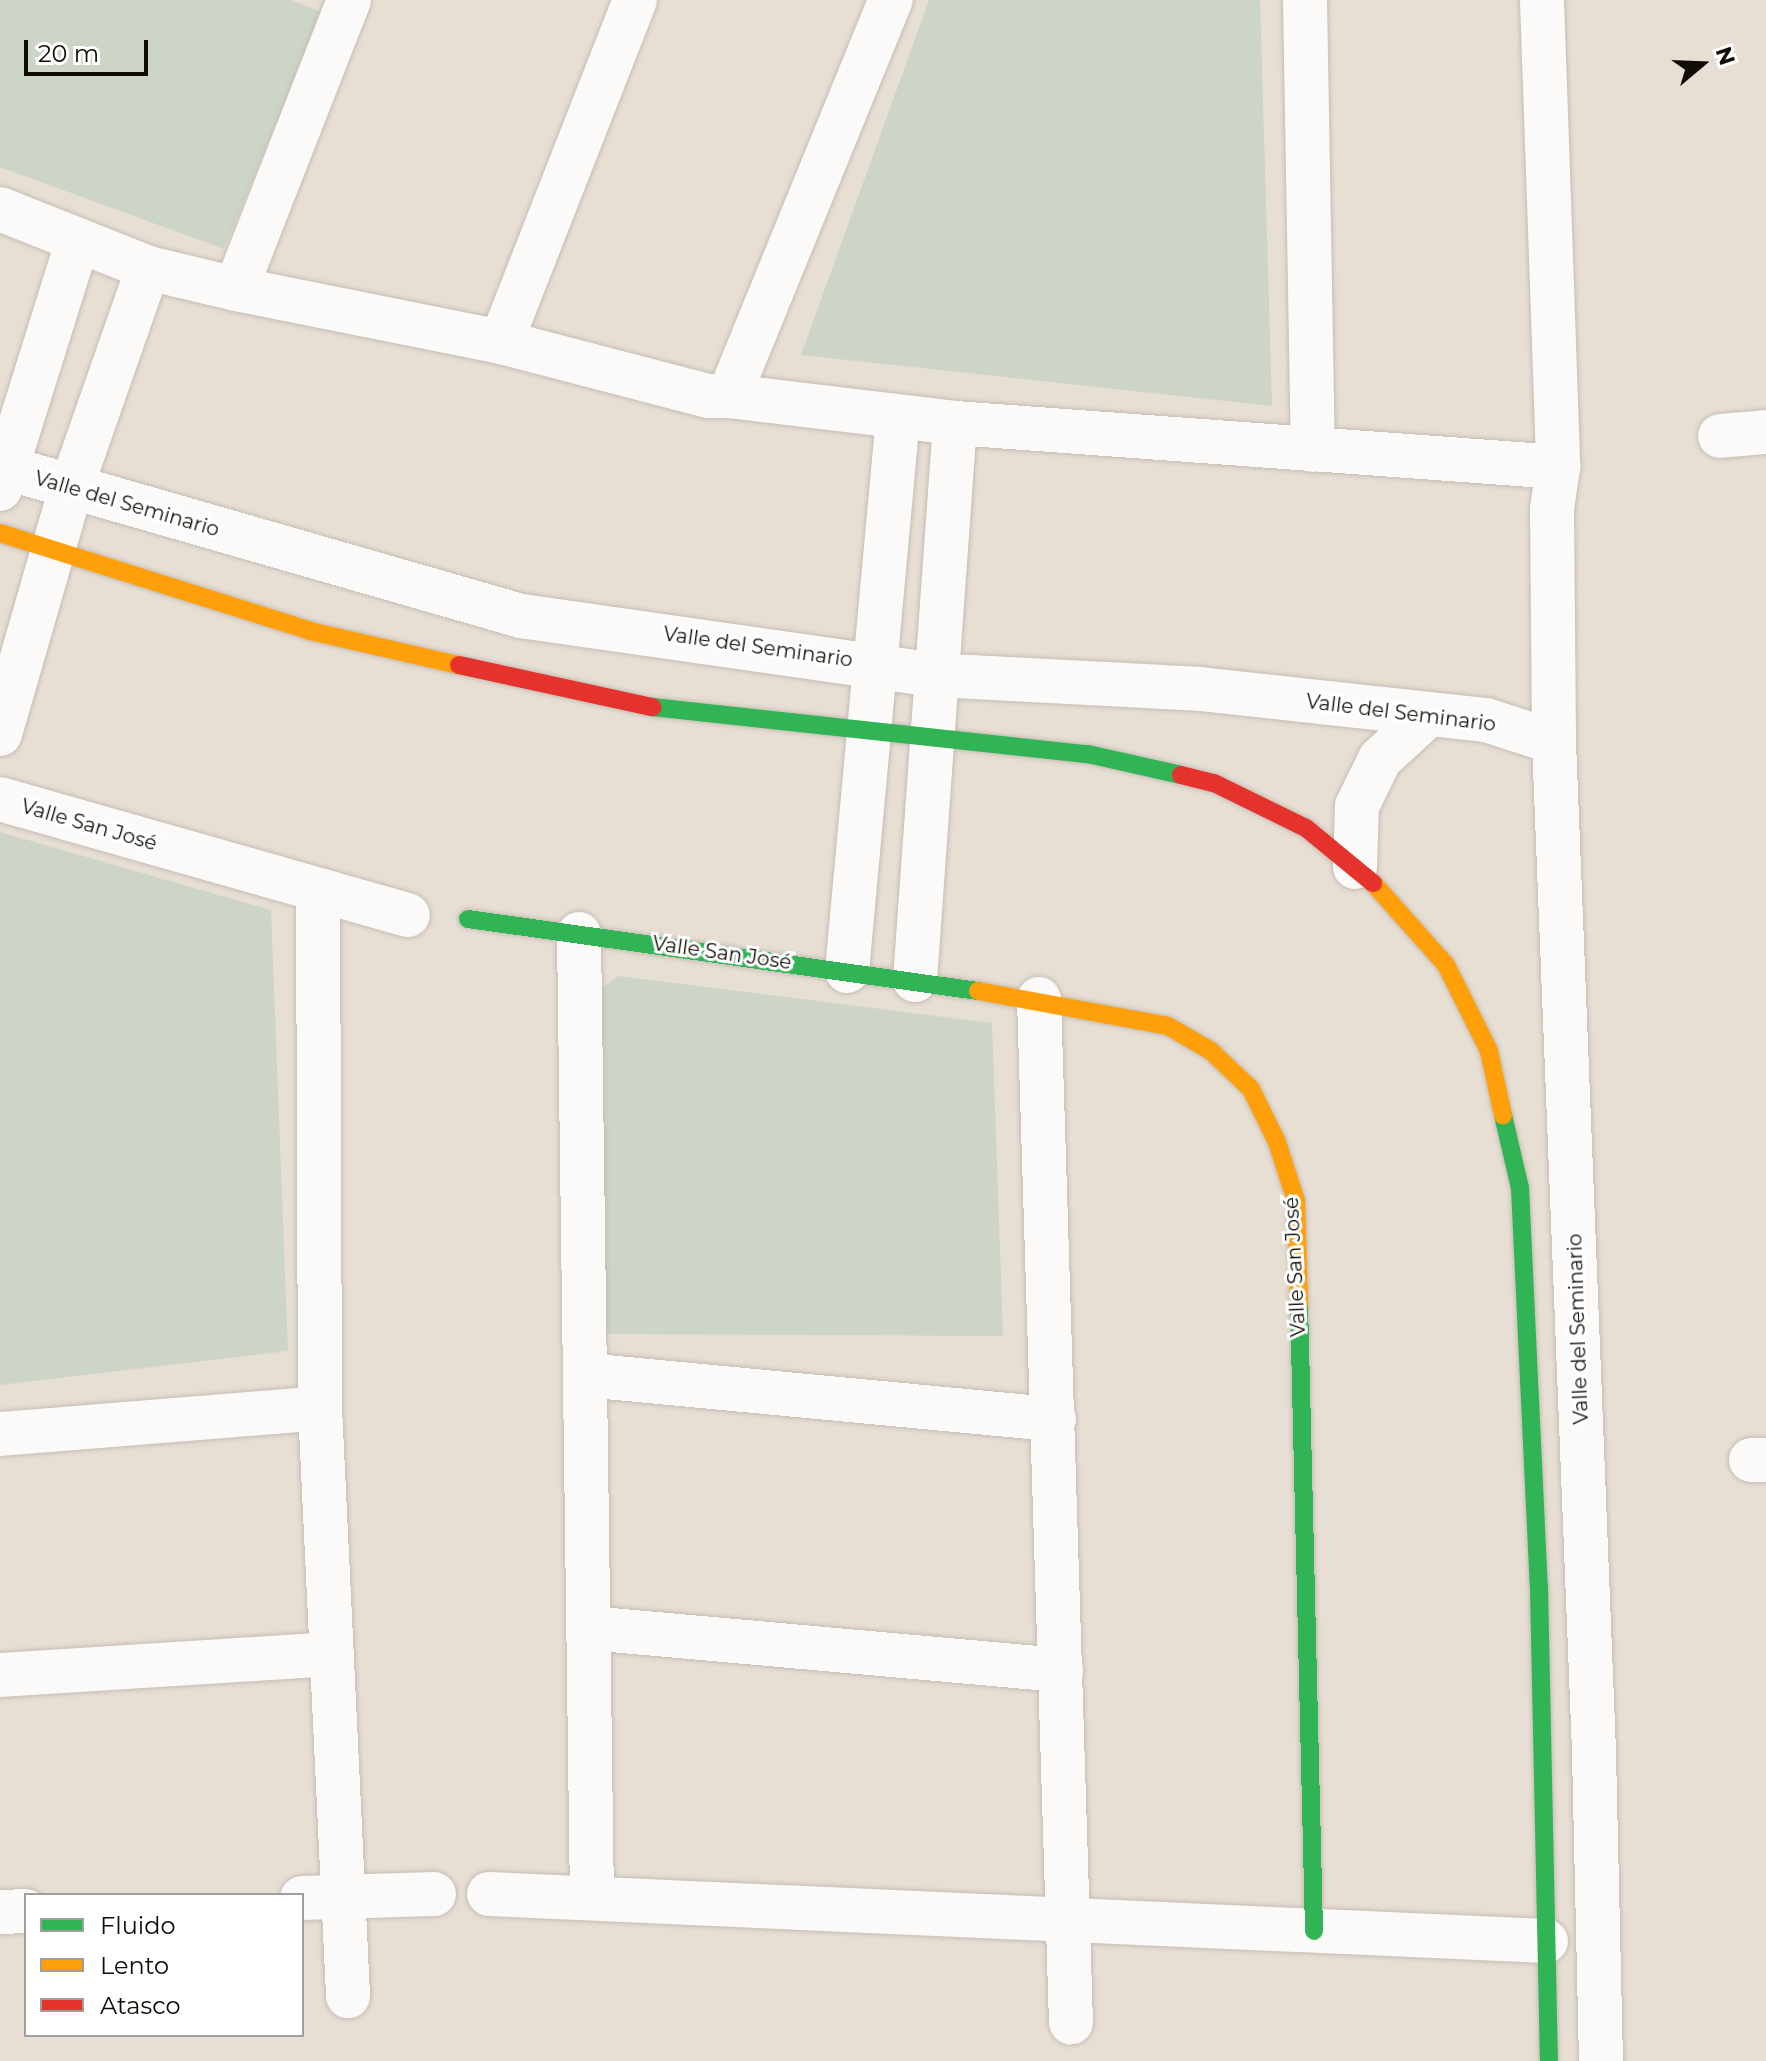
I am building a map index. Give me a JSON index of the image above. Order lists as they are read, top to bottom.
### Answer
{
  "streets": {
    "street": ["Valle del Seminario", "Valle San José"]
  },
  "legend": ["Fluido", "Lento", "Atasco"],
  "scale_bar": "20 m",
  "north": "right"
}
